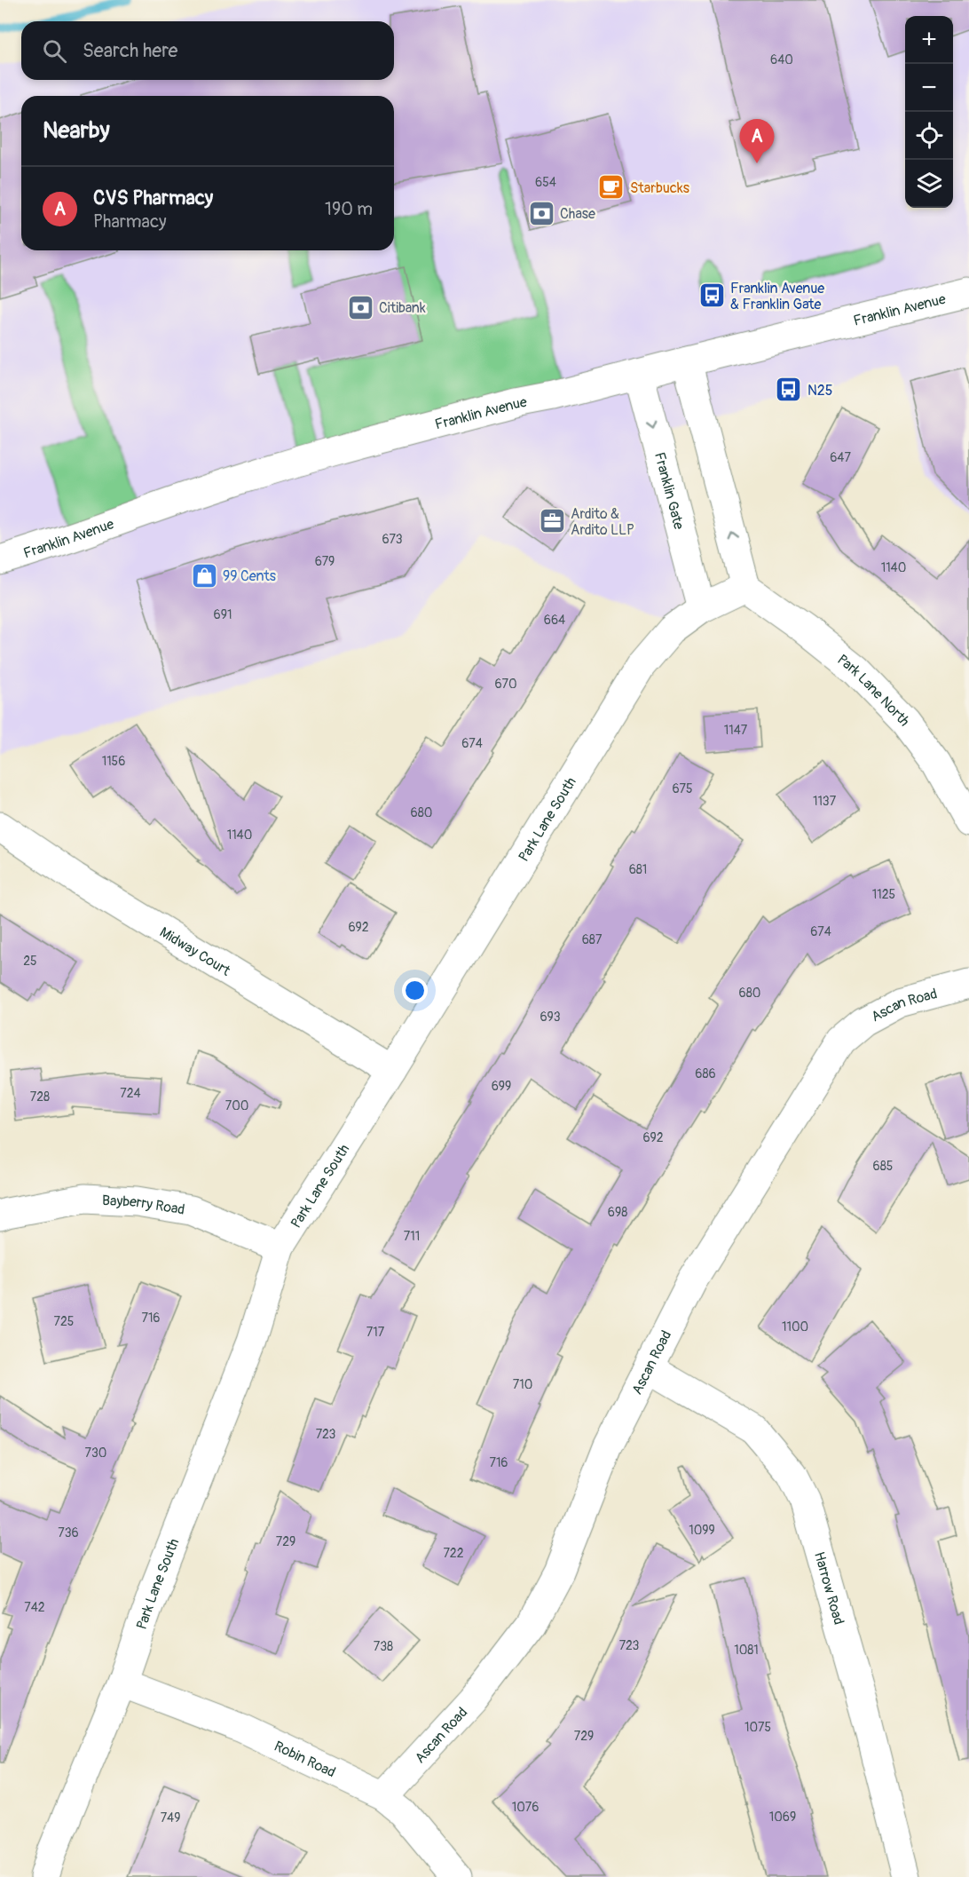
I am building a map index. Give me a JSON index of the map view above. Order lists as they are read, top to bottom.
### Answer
{
  "streets": {
    "street": [
      "Franklin Avenue",
      "Franklin Gate",
      "Park Lane North",
      "Park Lane South",
      "Midway Court",
      "Ascan Road",
      "Bayberry Road",
      "Harrow Road",
      "Robin Road"
    ]
  },
  "crossings": [
    ["Franklin Avenue", "Franklin Gate"],
    ["Franklin Gate", "Park Lane South"],
    ["Park Lane North", "Park Lane South"],
    ["Park Lane South", "Midway Court"],
    ["Park Lane South", "Bayberry Road"],
    ["Park Lane South", "Robin Road"],
    ["Ascan Road", "Harrow Road"],
    ["Ascan Road", "Robin Road"]
  ],
  "places": {
    "cafe": ["Starbucks"],
    "bank": ["Chase", "Citibank"],
    "bus stop": ["Franklin Avenue & Franklin Gate", "N25"],
    "office": ["Ardito & Ardito LLP"],
    "shop": ["99 Cents"]
  },
  "house_numbers": [
    "640",
    "654",
    "647",
    "673",
    "679",
    "1140",
    "691",
    "664",
    "670",
    "1147",
    "674",
    "1156",
    "675",
    "1137",
    "680",
    "1140",
    "681",
    "1125",
    "692",
    "674",
    "687",
    "25",
    "680",
    "693",
    "686",
    "699",
    "724",
    "728",
    "700",
    "692",
    "685",
    "698",
    "711",
    "716",
    "725",
    "1100",
    "717",
    "710",
    "723",
    "730",
    "716",
    "1099",
    "736",
    "729",
    "722",
    "742",
    "723",
    "738",
    "1081",
    "1075",
    "729",
    "1076",
    "1069",
    "749"
  ],
  "page": {
    "map_buttons": ["+", "−"],
    "search": "Search here",
    "heading": "Nearby",
    "pins": "A",
    "list": [
      {
        "mark": "A",
        "name": "CVS Pharmacy",
        "note": "Pharmacy",
        "value": "190 m"
      }
    ]
  }
}
